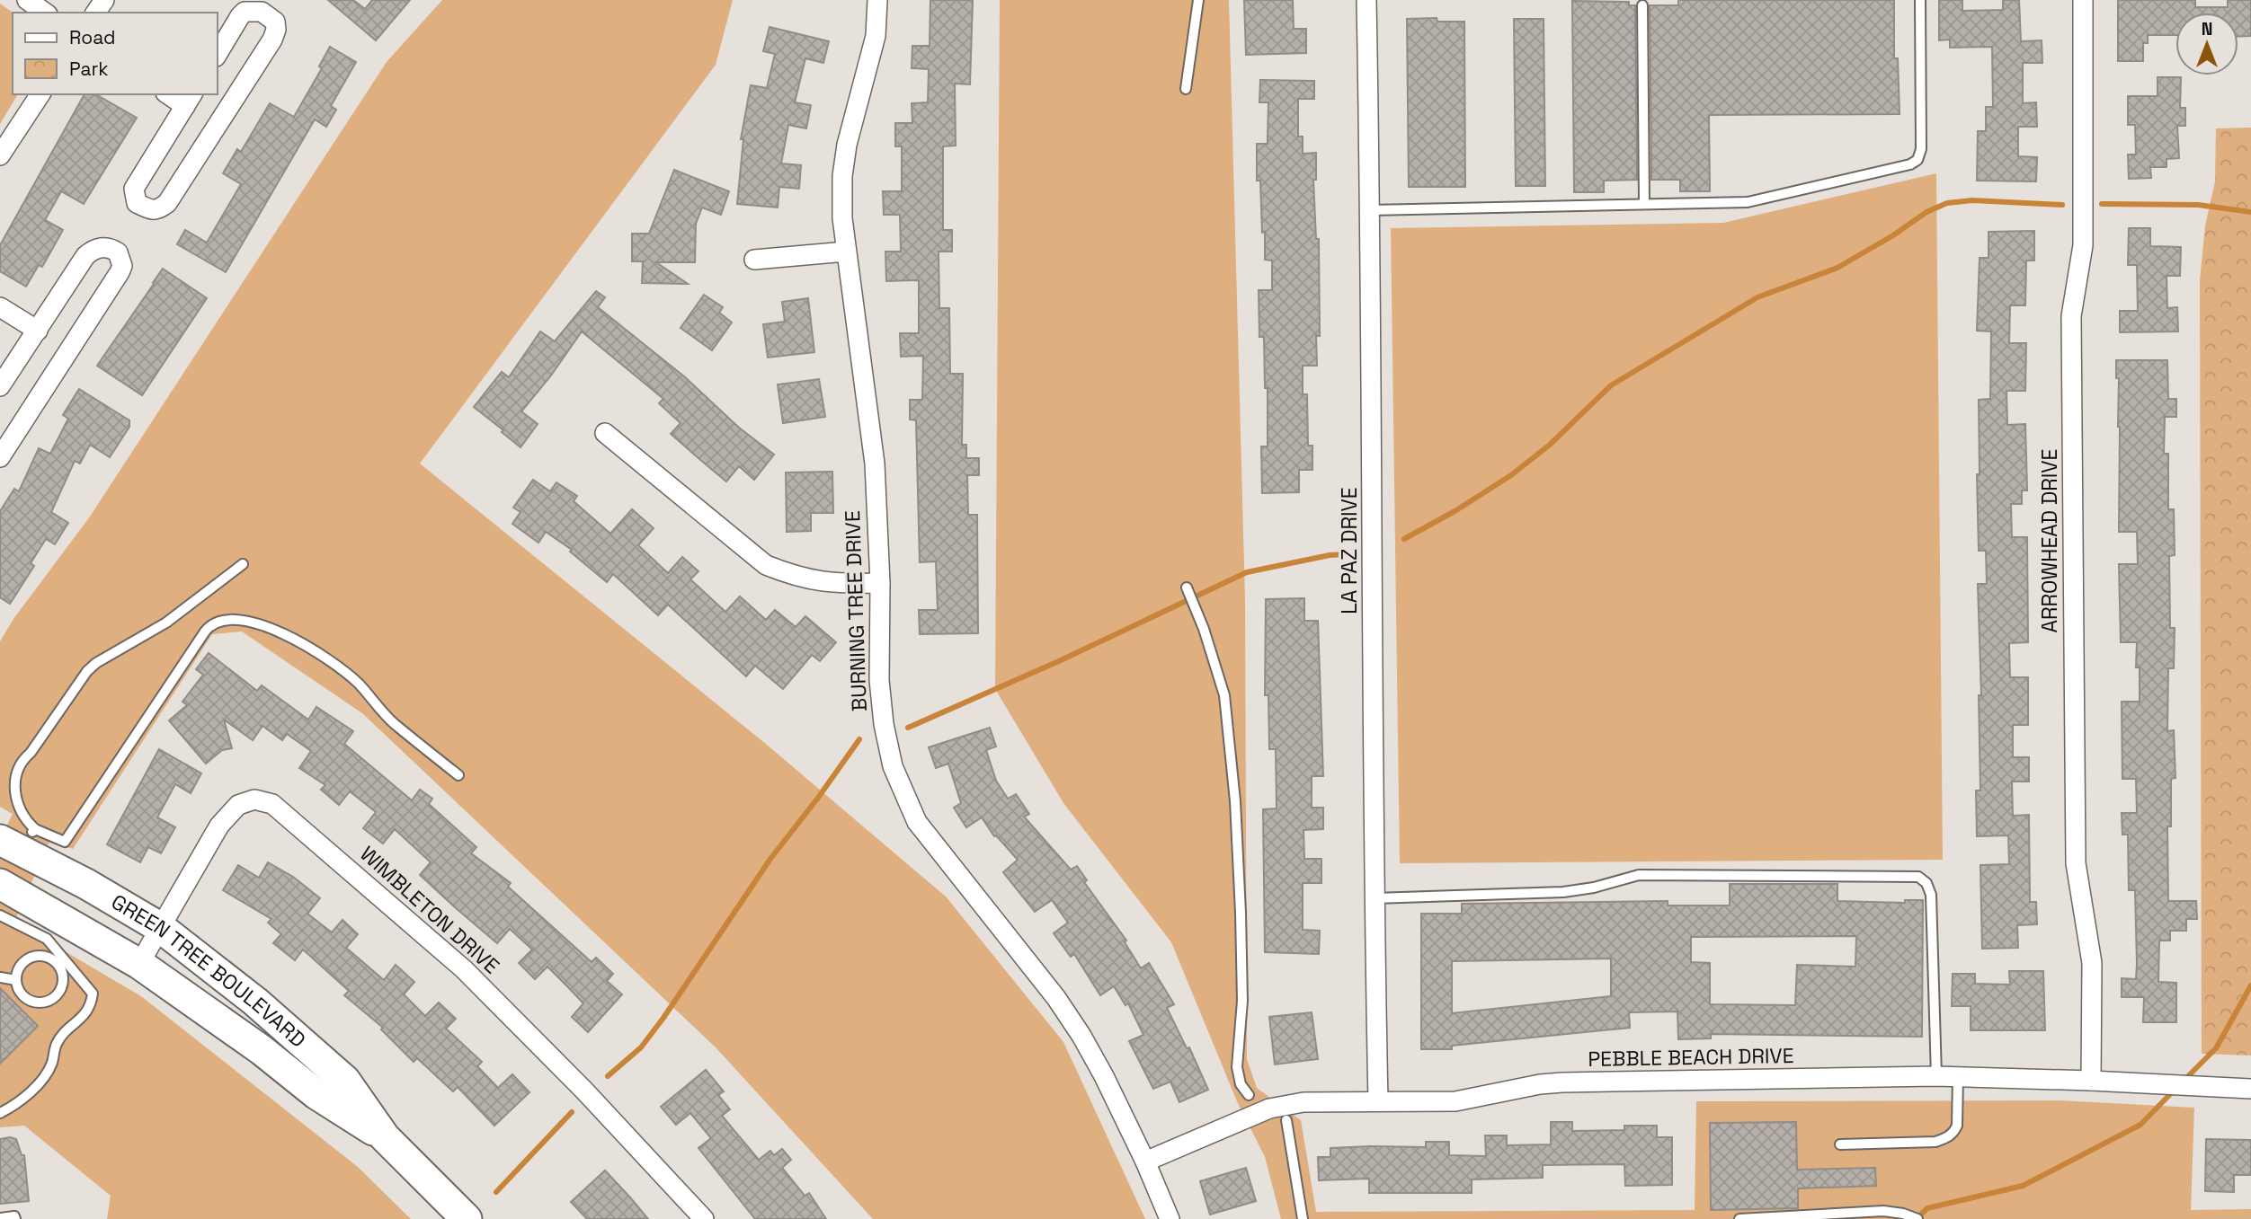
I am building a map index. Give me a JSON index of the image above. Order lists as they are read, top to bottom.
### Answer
{
  "streets": {
    "main road": ["GREEN TREE BOULEVARD"],
    "street": [
      "ARROWHEAD DRIVE",
      "LA PAZ DRIVE",
      "BURNING TREE DRIVE",
      "WIMBLETON DRIVE",
      "PEBBLE BEACH DRIVE"
    ]
  },
  "crossings": [
    ["ARROWHEAD DRIVE", "PEBBLE BEACH DRIVE"],
    ["LA PAZ DRIVE", "PEBBLE BEACH DRIVE"],
    ["BURNING TREE DRIVE", "PEBBLE BEACH DRIVE"],
    ["WIMBLETON DRIVE", "GREEN TREE BOULEVARD"]
  ],
  "legend": ["Road", "Park"],
  "north": "top"
}
